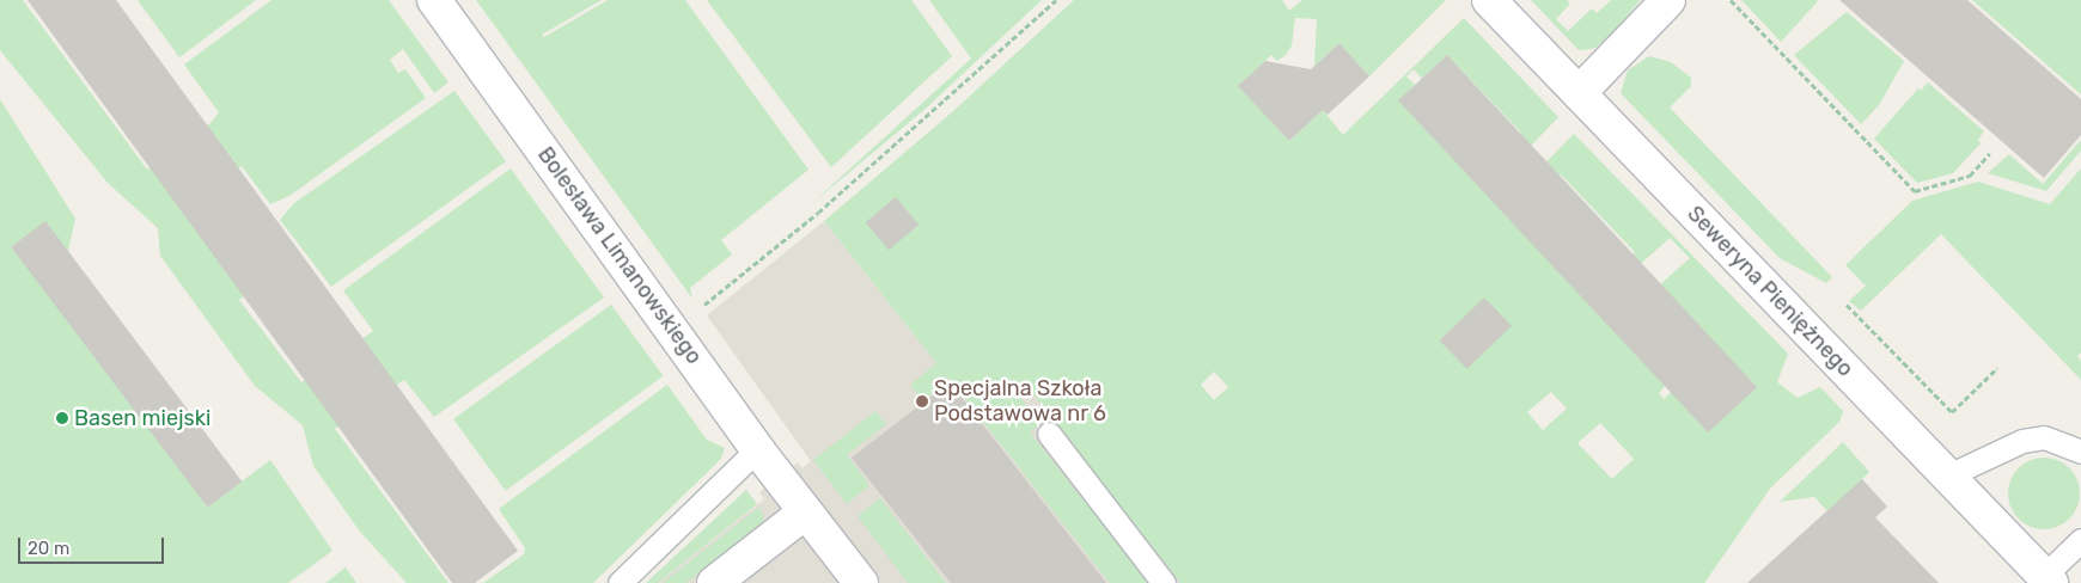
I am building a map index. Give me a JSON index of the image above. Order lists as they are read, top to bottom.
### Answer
{
  "streets": {
    "street": ["Bolesława Limanowskiego", "Seweryna Pieniężnego"]
  },
  "places": ["Specjalna Szkoła Podstawowa nr 6", "Basen miejski"],
  "scale_bar": "20 m"
}
